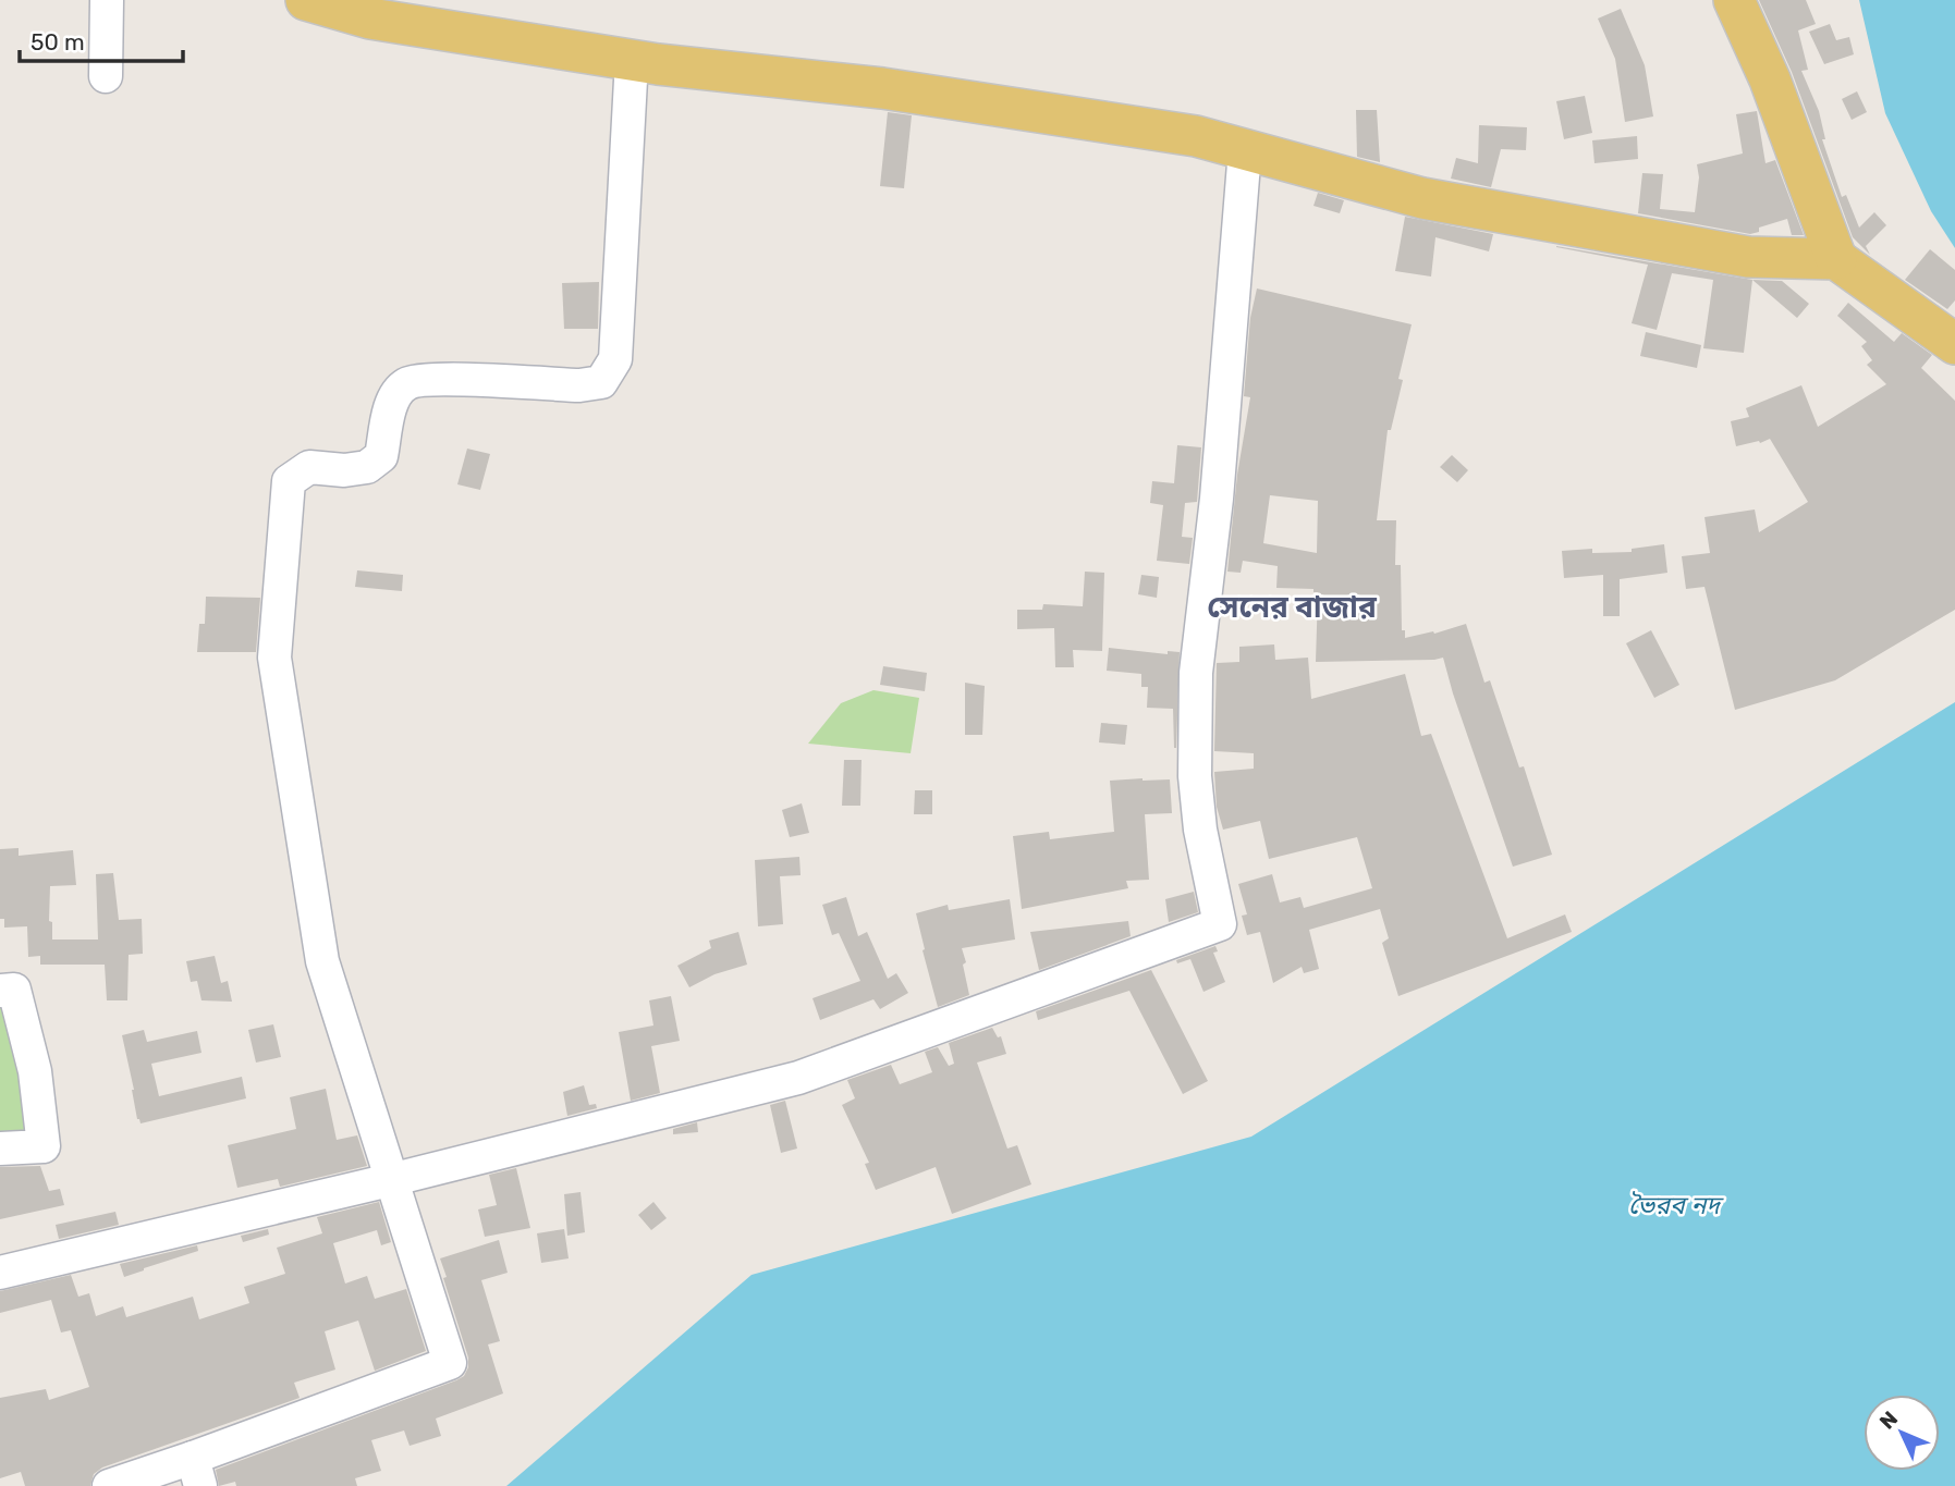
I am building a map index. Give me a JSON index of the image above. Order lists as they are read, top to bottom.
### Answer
{
  "districts": ["সেনের বাজার"],
  "water": ["ভৈরব নদ"],
  "scale_bar": "50 m",
  "north": "top left"
}
